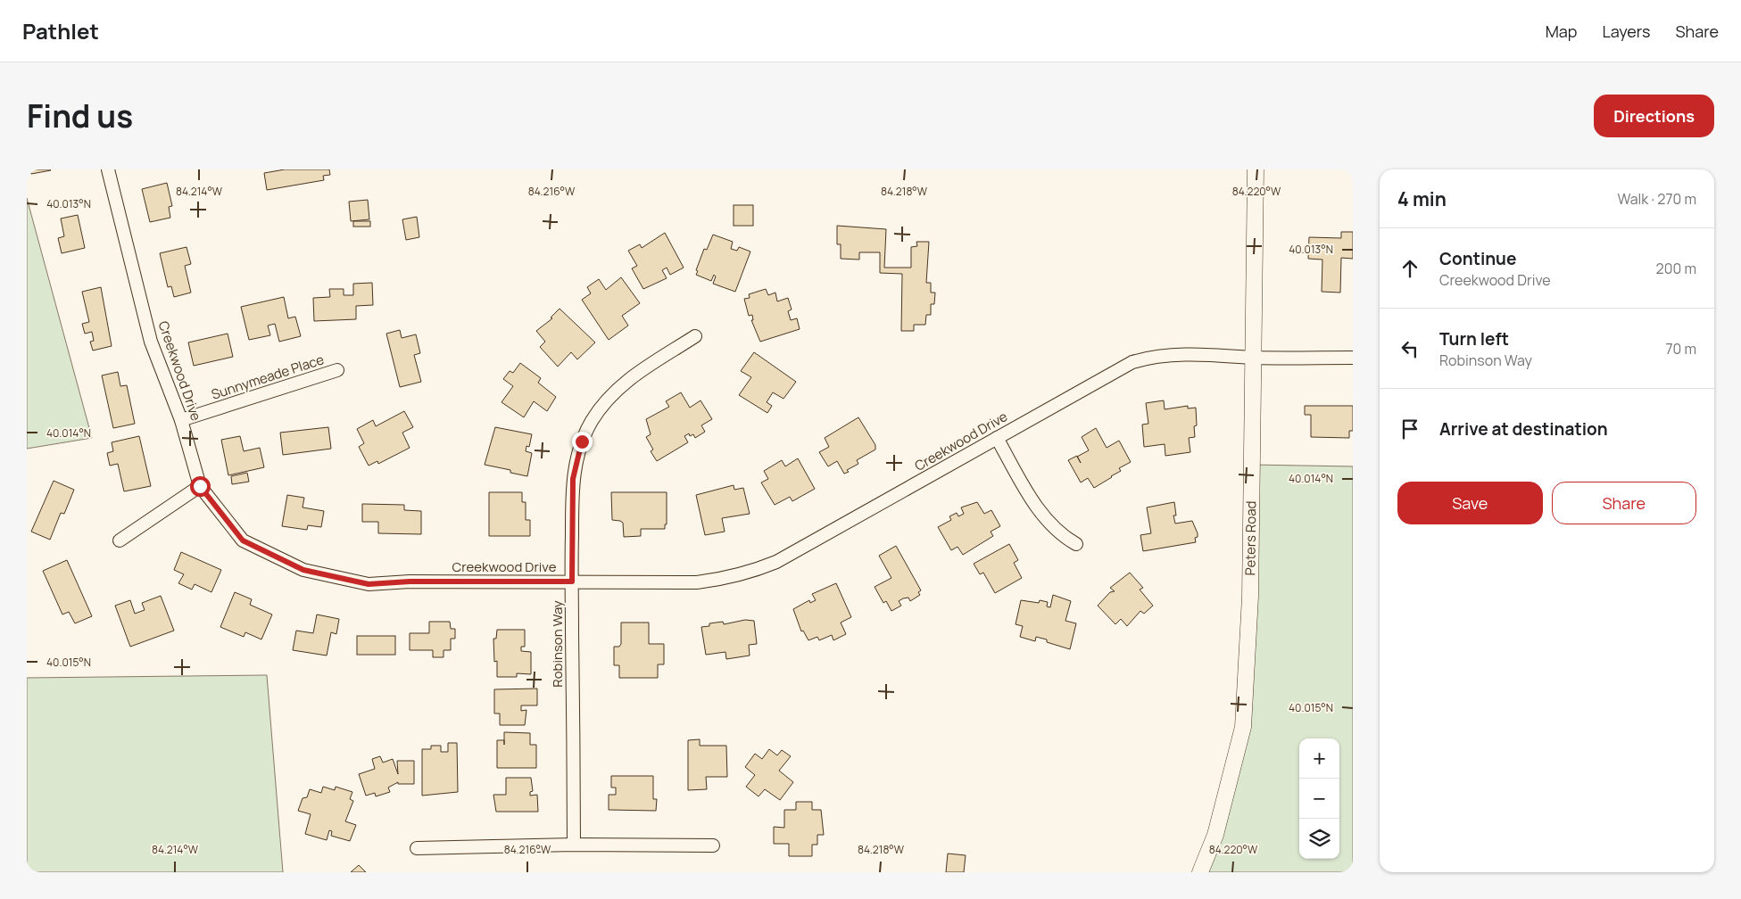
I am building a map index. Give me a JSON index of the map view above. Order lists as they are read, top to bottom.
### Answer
{
  "streets": {
    "street": [
      "Creekwood Drive",
      "Sunnymeade Place",
      "Peters Road",
      "Robinson Way"
    ]
  },
  "crossings": [
    ["Creekwood Drive", "Sunnymeade Place"],
    ["Creekwood Drive", "Peters Road"],
    ["Creekwood Drive", "Robinson Way"]
  ],
  "page": {
    "header": "Pathlet",
    "nav": ["Map", "Layers", "Share"],
    "title": "Find us",
    "buttons": [
      "Directions",
      ["Save", "Share"]
    ],
    "heading": ["4 min", "Walk · 270 m"],
    "list": [
      ["Continue", "Creekwood Drive", "200 m"],
      ["Turn left", "Robinson Way", "70 m"],
      "Arrive at destination"
    ],
    "map_buttons": ["+", "−"]
  },
  "coordinates": [
    "84.214°W",
    "84.216°W",
    "84.218°W",
    "84.220°W",
    "40.013°N",
    "40.014°N",
    "40.015°N"
  ]
}
